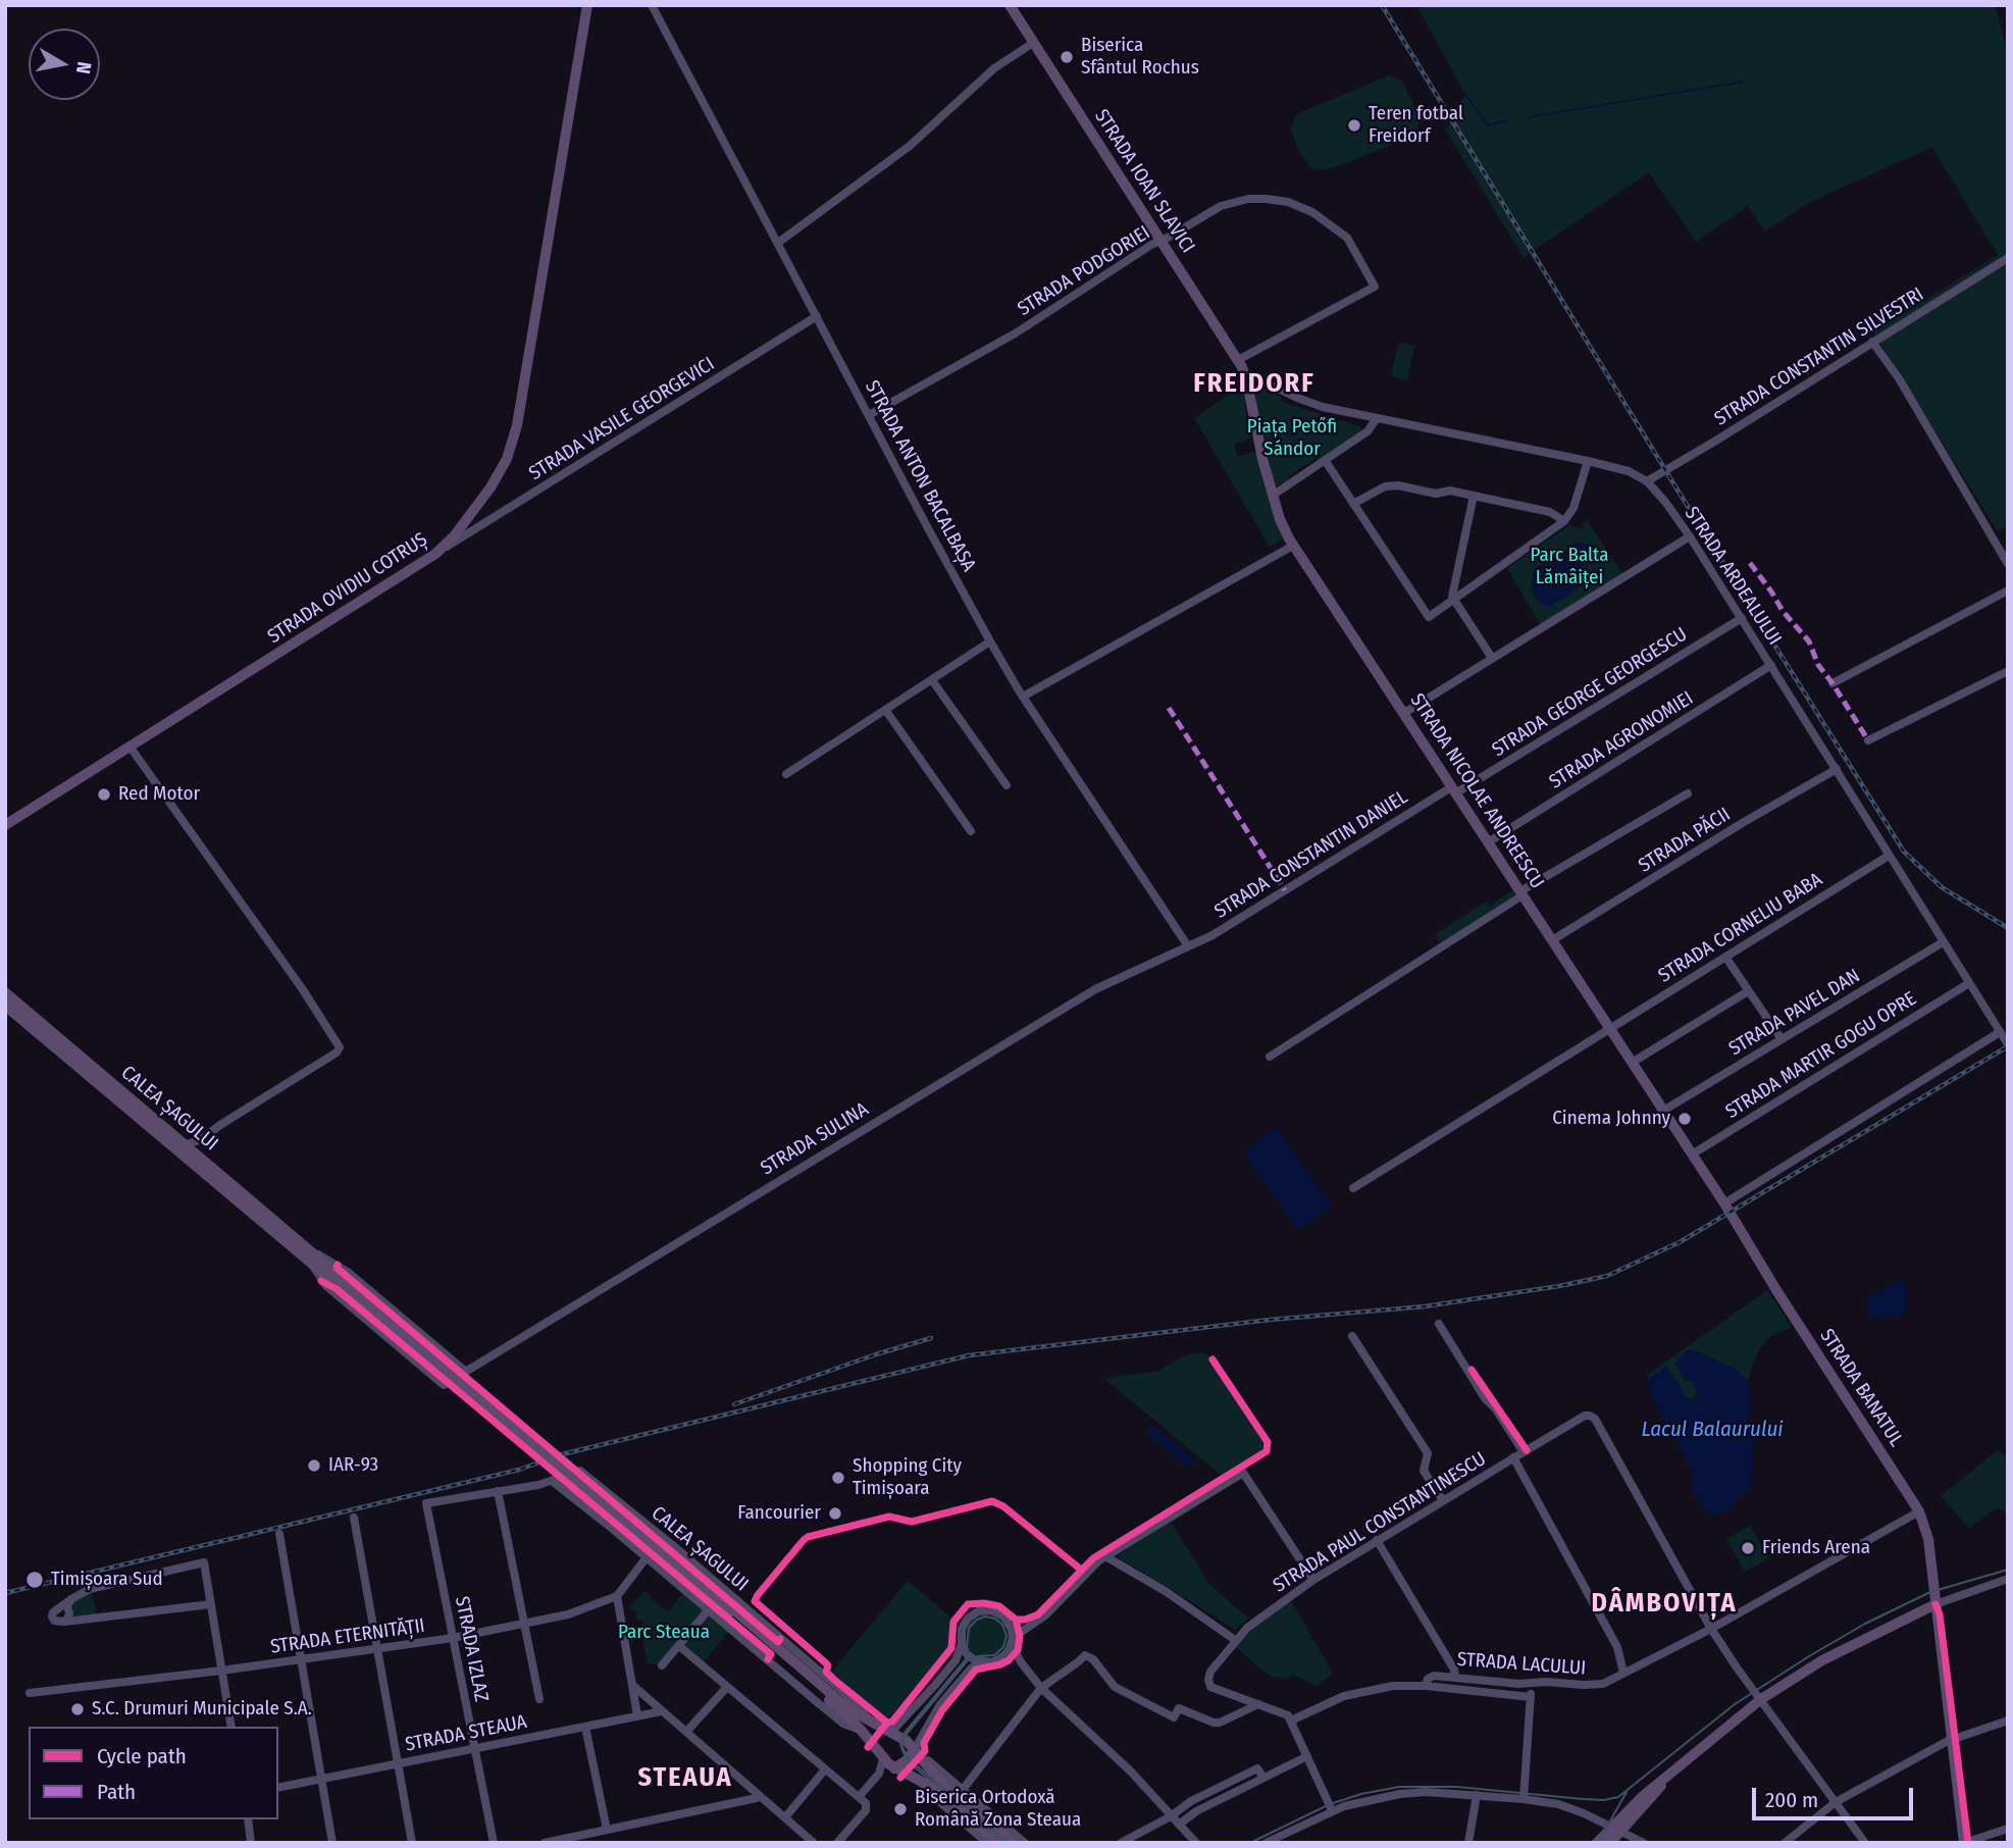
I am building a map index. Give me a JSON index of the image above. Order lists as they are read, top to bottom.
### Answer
{
  "streets": {
    "main road": [
      "STRADA IOAN SLAVICI",
      "STRADA OVIDIU COTRUȘ",
      "STRADA NICOLAE ANDREESCU",
      "CALEA ȘAGULUI",
      "STRADA BANATUL"
    ],
    "street": [
      "STRADA PODGORIEI",
      "STRADA CONSTANTIN SILVESTRI",
      "STRADA VASILE GEORGEVICI",
      "STRADA ANTON BACALBAȘA",
      "STRADA ARDEALULUI",
      "STRADA GEORGE GEORGESCU",
      "STRADA AGRONOMIEI",
      "STRADA PĂCII",
      "STRADA CONSTANTIN DANIEL",
      "STRADA CORNELIU BABA",
      "STRADA PAVEL DAN",
      "STRADA MARTIR GOGU OPRE",
      "STRADA SULINA",
      "STRADA PAUL CONSTANTINESCU",
      "STRADA ETERNITĂȚII",
      "STRADA IZLAZ",
      "STRADA LACULUI",
      "STRADA STEAUA"
    ]
  },
  "crossings": [
    ["STRADA IOAN SLAVICI", "STRADA PODGORIEI"],
    ["STRADA IOAN SLAVICI", "STRADA ARDEALULUI"],
    ["STRADA IOAN SLAVICI", "STRADA NICOLAE ANDREESCU"],
    ["STRADA PODGORIEI", "STRADA ANTON BACALBAȘA"],
    ["STRADA CONSTANTIN SILVESTRI", "STRADA ARDEALULUI"],
    ["STRADA VASILE GEORGEVICI", "STRADA ANTON BACALBAȘA"],
    ["STRADA VASILE GEORGEVICI", "STRADA OVIDIU COTRUȘ"],
    ["STRADA ANTON BACALBAȘA", "STRADA CONSTANTIN DANIEL"],
    ["STRADA ANTON BACALBAȘA", "STRADA SULINA"],
    ["STRADA ARDEALULUI", "STRADA GEORGE GEORGESCU"],
    ["STRADA ARDEALULUI", "STRADA AGRONOMIEI"],
    ["STRADA ARDEALULUI", "STRADA NICOLAE ANDREESCU"],
    ["STRADA ARDEALULUI", "STRADA PĂCII"],
    ["STRADA ARDEALULUI", "STRADA CORNELIU BABA"],
    ["STRADA ARDEALULUI", "STRADA PAVEL DAN"],
    ["STRADA ARDEALULUI", "STRADA MARTIR GOGU OPRE"],
    ["STRADA GEORGE GEORGESCU", "STRADA NICOLAE ANDREESCU"],
    ["STRADA GEORGE GEORGESCU", "STRADA CONSTANTIN DANIEL"],
    ["STRADA AGRONOMIEI", "STRADA NICOLAE ANDREESCU"],
    ["STRADA NICOLAE ANDREESCU", "STRADA PĂCII"],
    ["STRADA NICOLAE ANDREESCU", "STRADA CONSTANTIN DANIEL"],
    ["STRADA NICOLAE ANDREESCU", "STRADA CORNELIU BABA"],
    ["STRADA NICOLAE ANDREESCU", "STRADA PAVEL DAN"],
    ["STRADA NICOLAE ANDREESCU", "STRADA MARTIR GOGU OPRE"],
    ["STRADA NICOLAE ANDREESCU", "STRADA BANATUL"],
    ["STRADA CONSTANTIN DANIEL", "STRADA SULINA"],
    ["CALEA ȘAGULUI", "STRADA SULINA"],
    ["STRADA BANATUL", "STRADA LACULUI"],
    ["STRADA PAUL CONSTANTINESCU", "STRADA LACULUI"],
    ["STRADA ETERNITĂȚII", "STRADA IZLAZ"],
    ["STRADA IZLAZ", "STRADA STEAUA"]
  ],
  "districts": ["FREIDORF", "DÂMBOVIȚA", "STEAUA"],
  "water": ["Lacul Balaurului"],
  "parks": ["Piața Petőfi Sándor", "Parc Balta Lămâiței", "Parc Steaua"],
  "places": [
    "Biserica Sfântul Rochus",
    "Teren fotbal Freidorf",
    "Red Motor",
    "Cinema Johnny",
    "IAR-93",
    "Shopping City Timișoara",
    "Fancourier",
    "Friends Arena",
    "Timișoara Sud",
    "S.C. Drumuri Municipale S.A.",
    "Biserica Ortodoxă Română Zona Steaua"
  ],
  "legend": ["Cycle path", "Path"],
  "scale_bar": "200 m",
  "north": "right"
}
